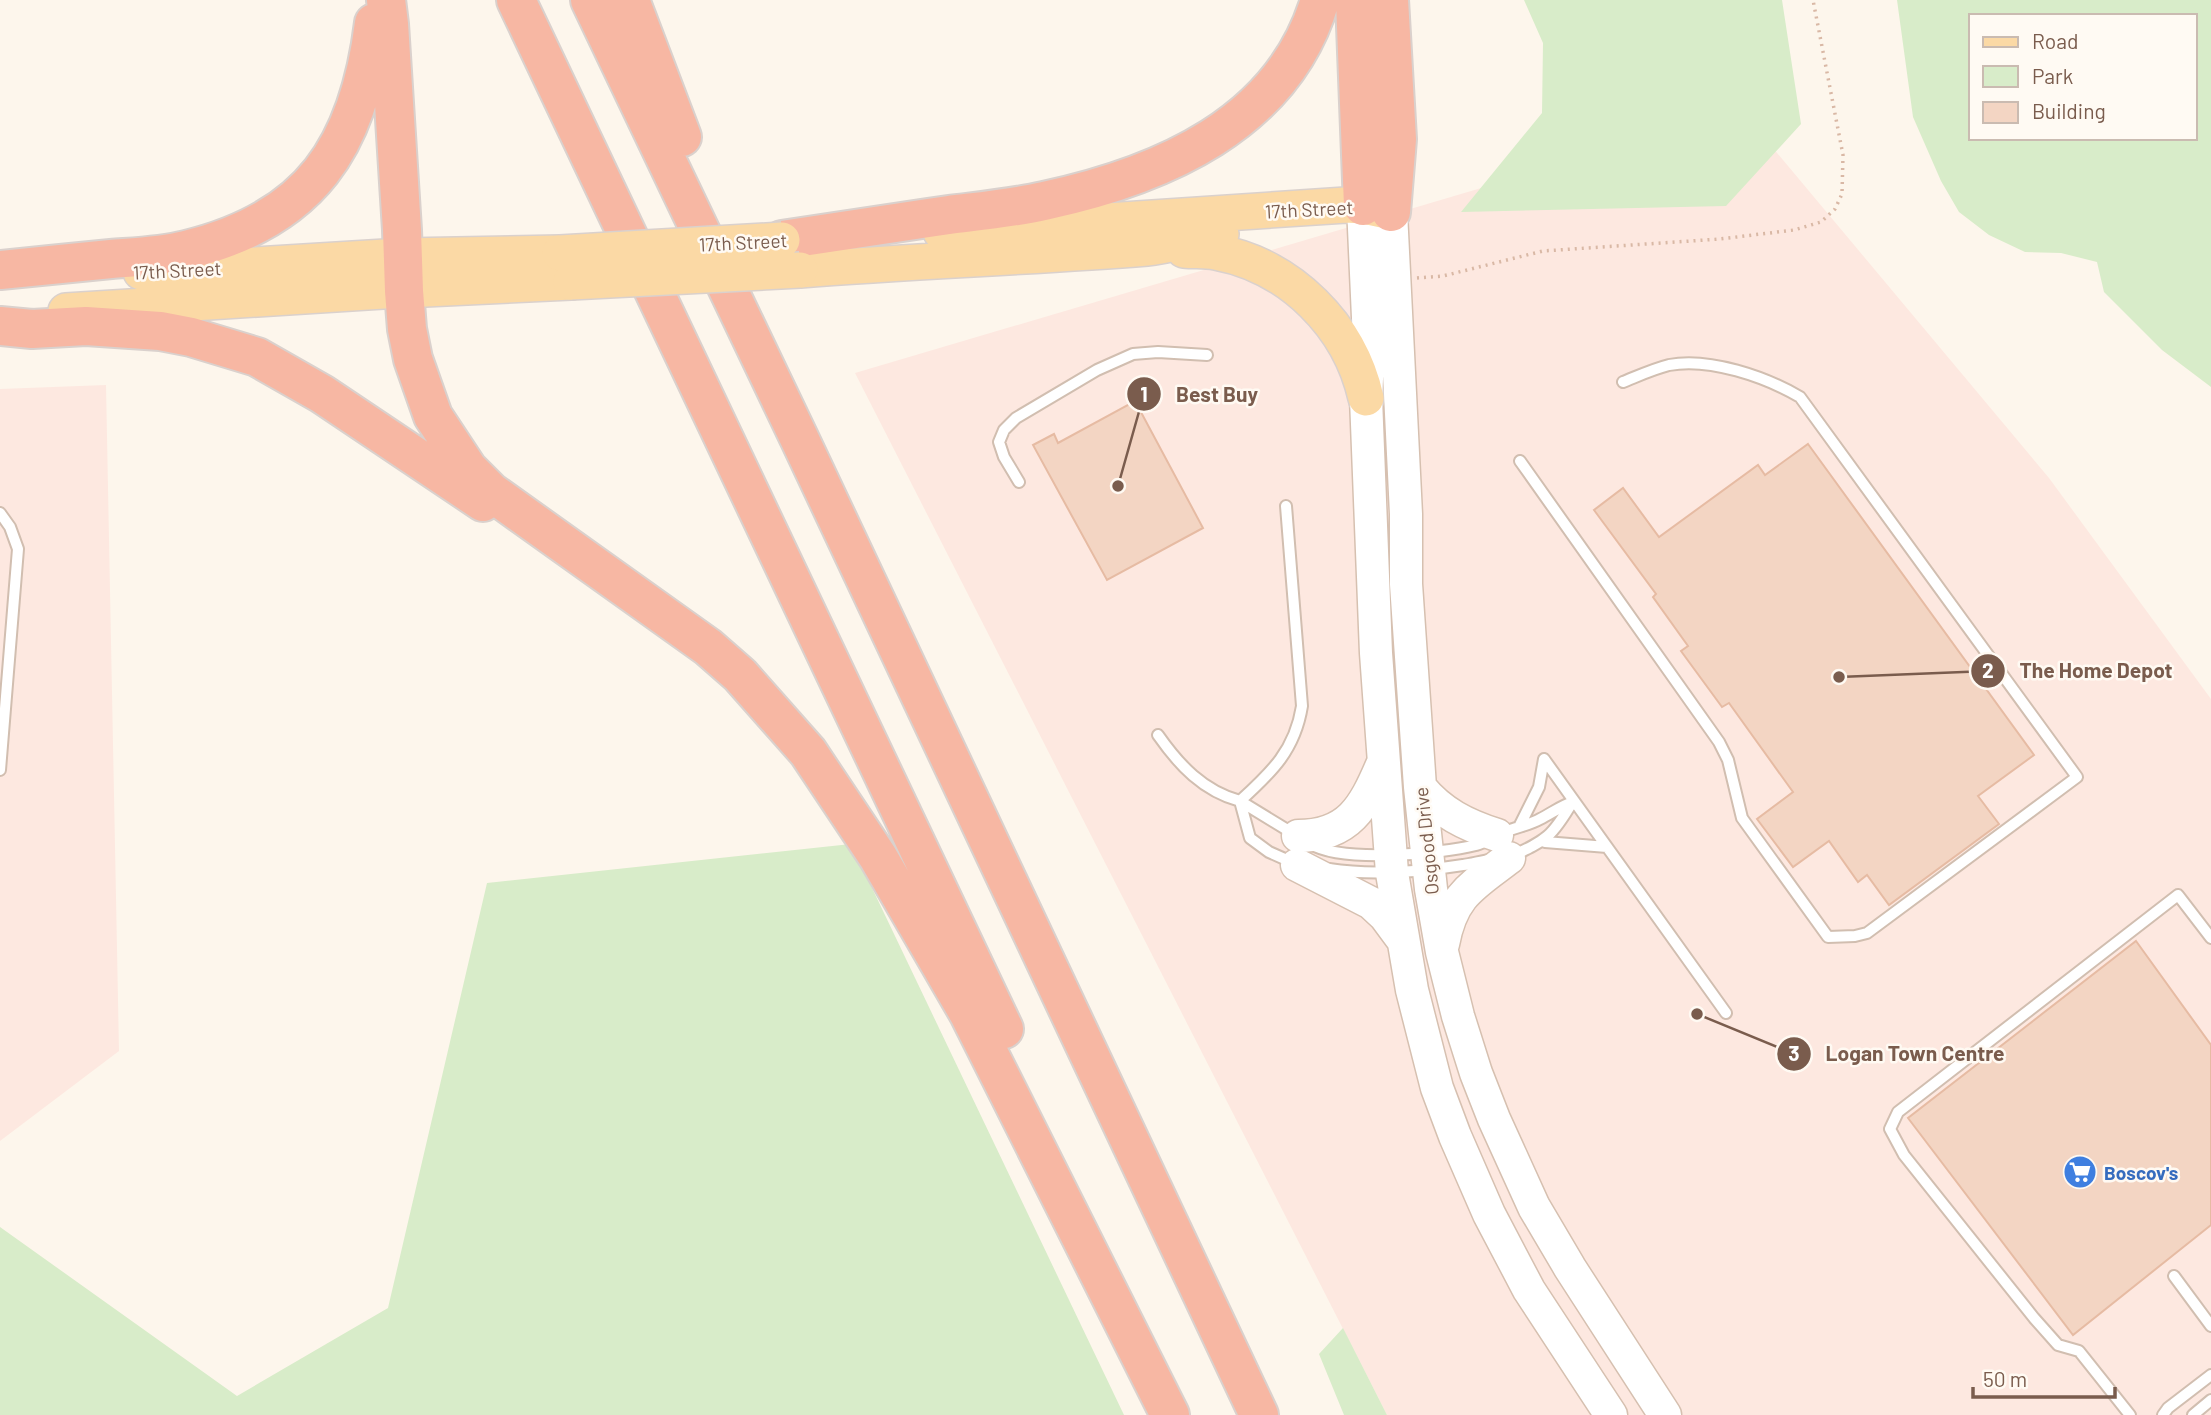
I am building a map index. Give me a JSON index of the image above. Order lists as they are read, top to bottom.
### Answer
{
  "streets": {
    "main road": ["17th Street", "Osgood Drive"]
  },
  "crossings": [
    ["17th Street", "Osgood Drive"]
  ],
  "places": {
    "other": ["Best Buy", "The Home Depot", "Logan Town Centre"],
    "supermarket": ["Boscov's"]
  },
  "legend": ["Road", "Park", "Building"],
  "scale_bar": "50 m"
}
